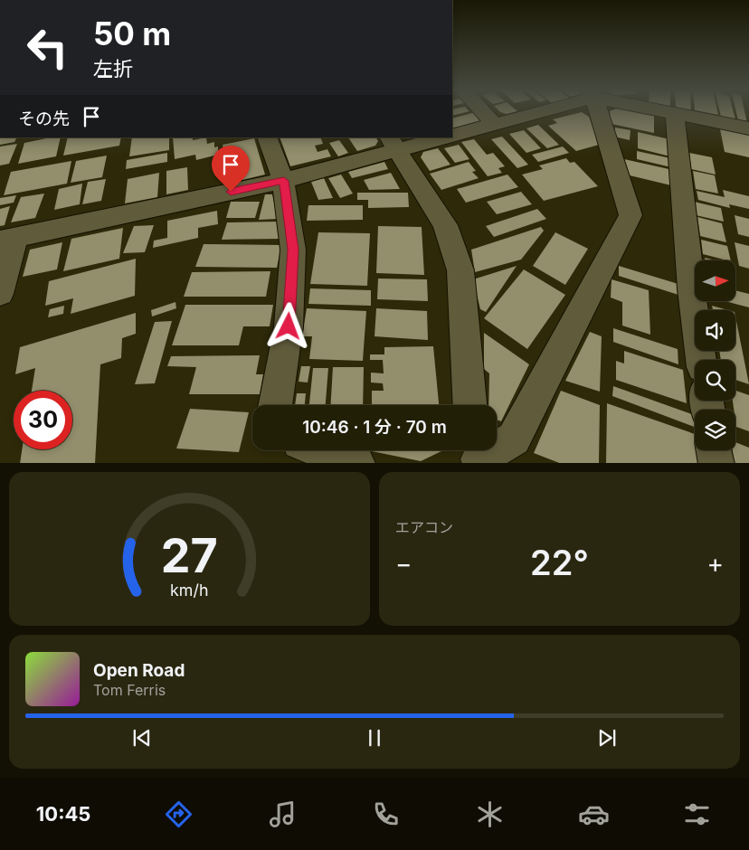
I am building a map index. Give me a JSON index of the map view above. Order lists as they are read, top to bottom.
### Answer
{
  "north": "right",
  "page": {
    "turn": ["50 m", "左折"],
    "then": "その先",
    "limit": "30",
    "trip": "10:46 · 1 分 · 70 m",
    "tile": "エアコン",
    "heat": ["−", "22°", "+"],
    "song": ["Open Road", "Tom Ferris"],
    "tabs": "10:45",
    "gauge": ["27", "km/h"]
  }
}
